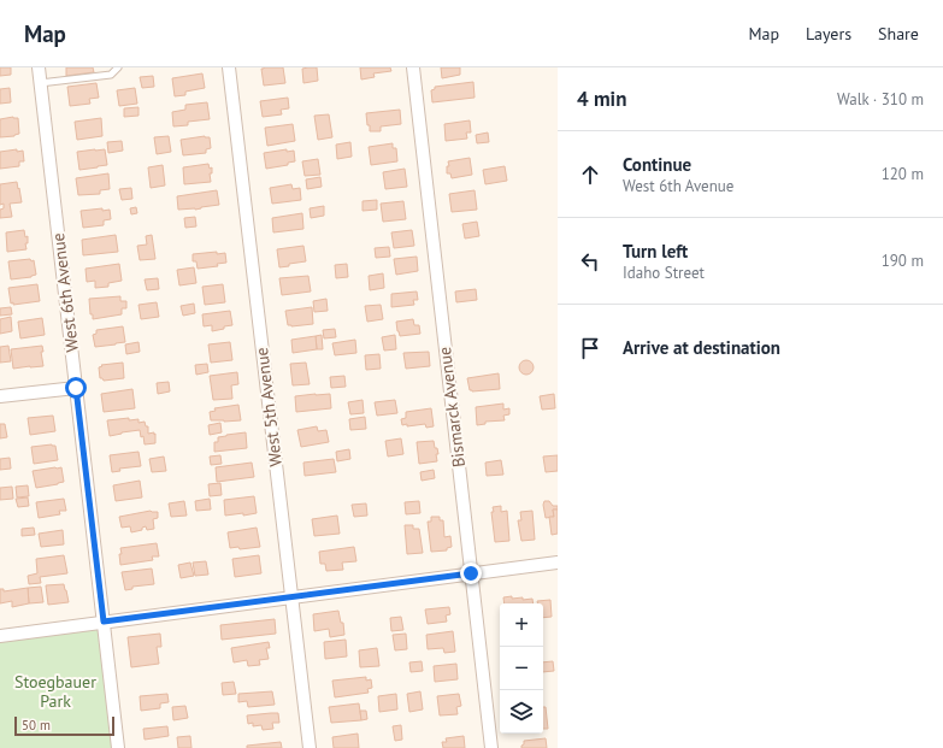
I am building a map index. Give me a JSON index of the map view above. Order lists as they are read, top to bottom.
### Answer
{
  "streets": {
    "street": ["West 6th Avenue", "West 5th Avenue", "Bismarck Avenue"]
  },
  "parks": ["Stoegbauer Park"],
  "scale_bar": "50 m",
  "page": {
    "header": "Map",
    "nav": ["Map", "Layers", "Share"],
    "heading": ["4 min", "Walk · 310 m"],
    "list": [
      ["Continue", "West 6th Avenue", "120 m"],
      ["Turn left", "Idaho Street", "190 m"],
      "Arrive at destination"
    ],
    "map_buttons": ["+", "−"],
    "scale": "50 m"
  }
}
